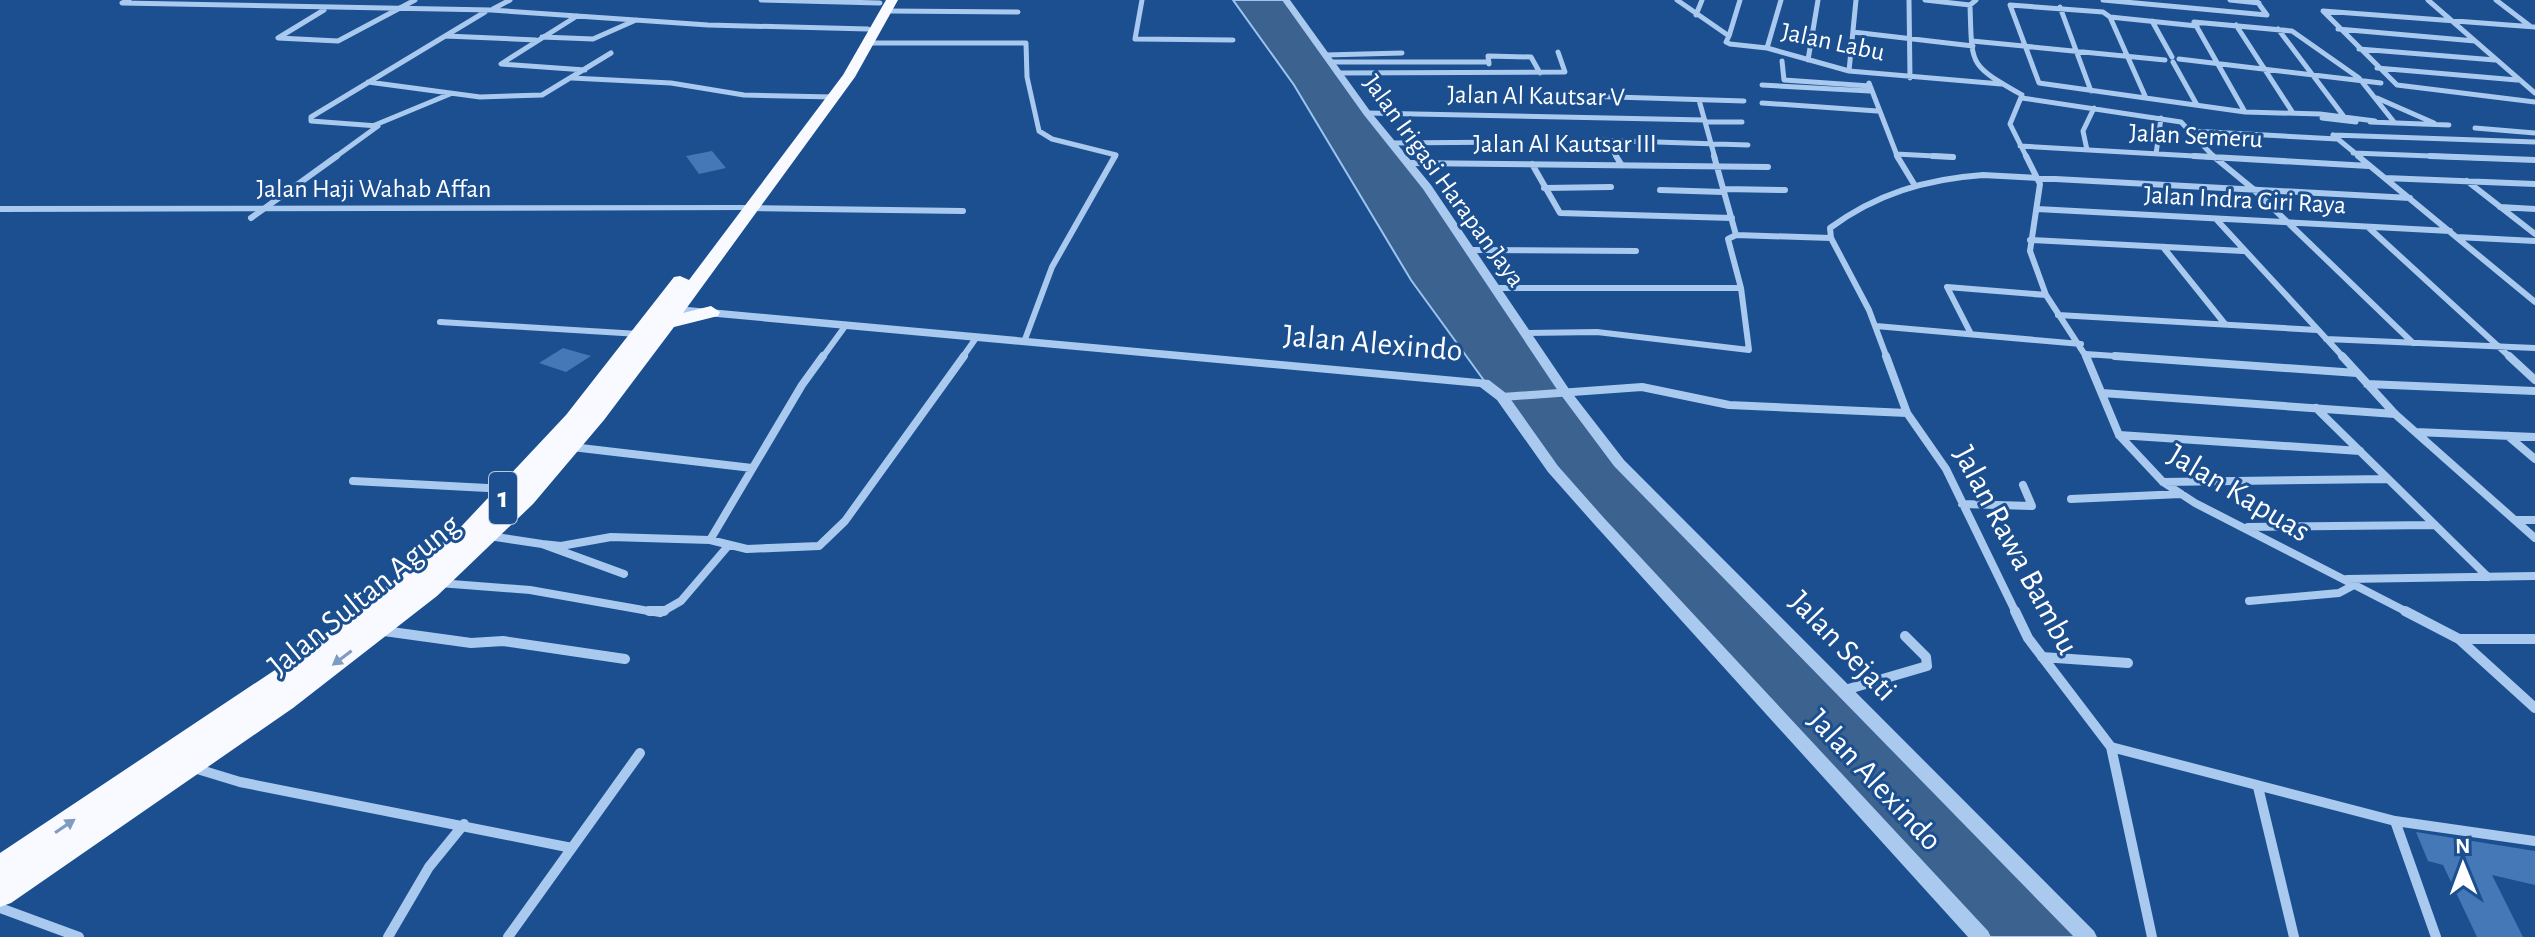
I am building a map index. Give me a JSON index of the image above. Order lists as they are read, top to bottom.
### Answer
{
  "streets": {
    "highway": ["1", "Jalan Sultan Agung"],
    "street": [
      "Jalan Labu",
      "Jalan Al Kautsar V",
      "Jalan Semeru",
      "Jalan Al Kautsar III",
      "Jalan Irigasi Harapan Jaya",
      "Jalan Haji Wahab Affan",
      "Jalan Indra Giri Raya",
      "Jalan Alexindo",
      "Jalan Kapuas",
      "Jalan Rawa Bambu",
      "Jalan Sejati"
    ]
  },
  "crossings": [
    ["Jalan Al Kautsar V", "Jalan Irigasi Harapan Jaya"],
    ["Jalan Al Kautsar III", "Jalan Irigasi Harapan Jaya"],
    ["Jalan Irigasi Harapan Jaya", "Jalan Sejati"],
    ["Jalan Haji Wahab Affan", "Jalan Sultan Agung"]
  ],
  "north": "top"
}
